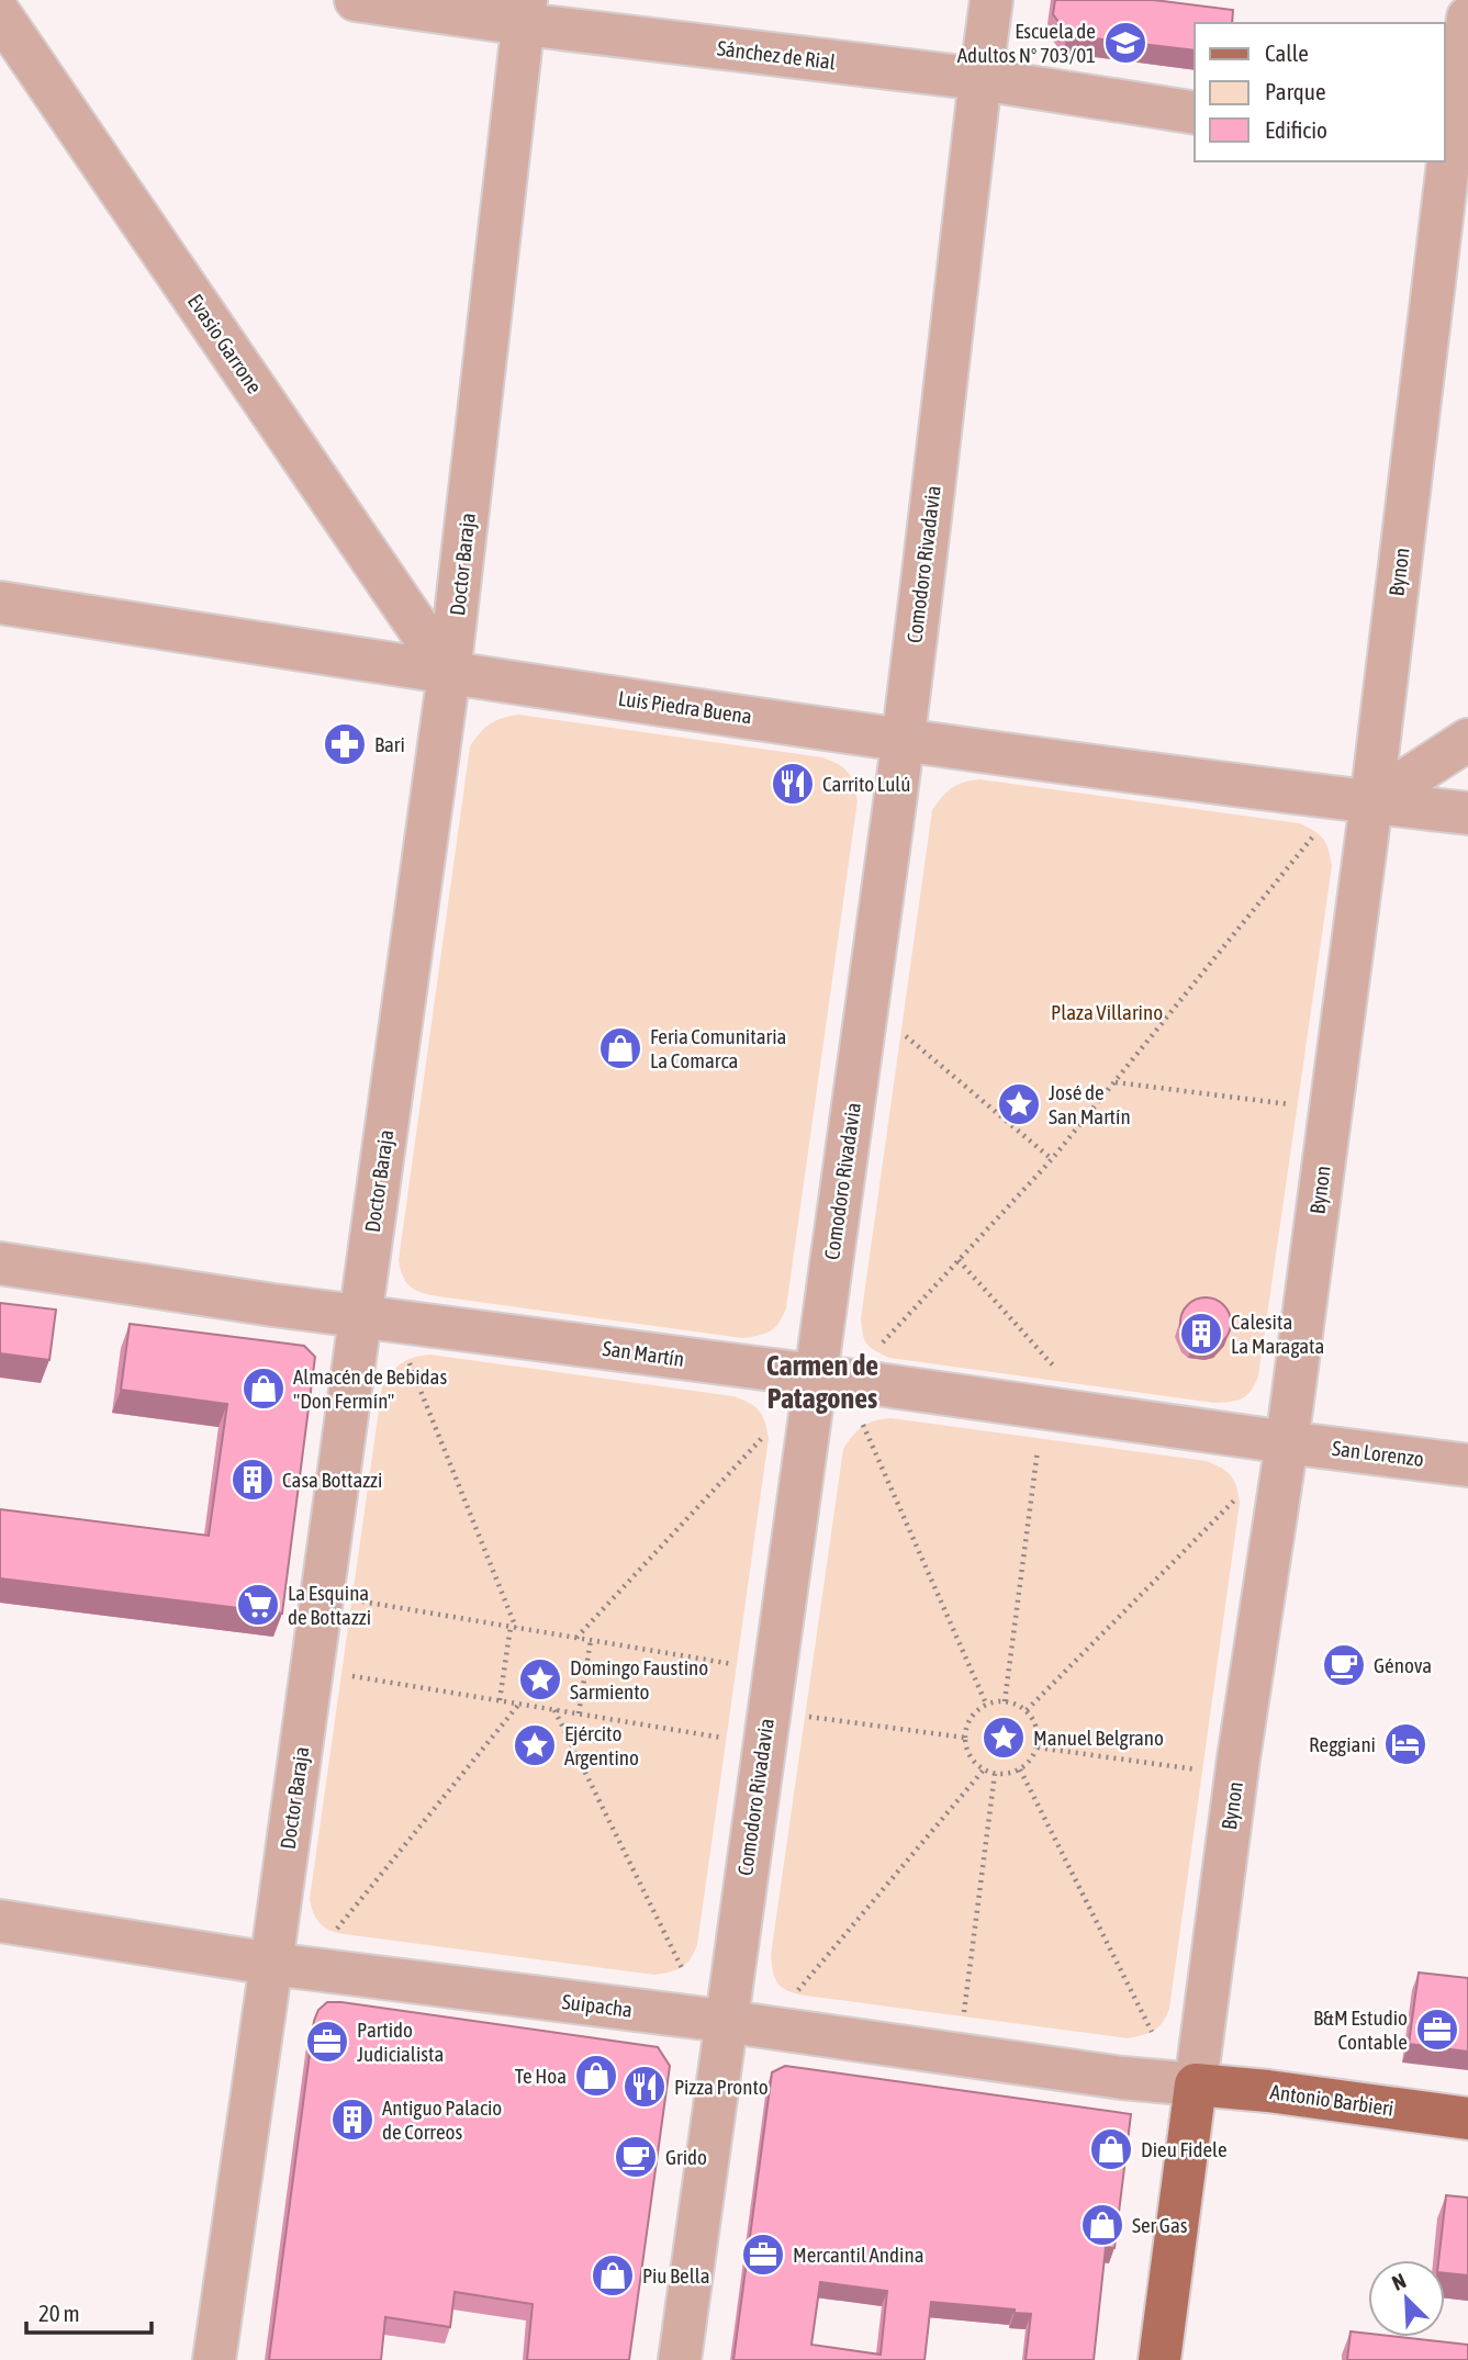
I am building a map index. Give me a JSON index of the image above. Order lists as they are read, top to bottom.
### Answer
{
  "streets": {
    "main road": ["Bynon", "Antonio Barbieri"],
    "street": [
      "Sánchez de Rial",
      "Evasio Garrone",
      "Doctor Baraja",
      "Comodoro Rivadavia",
      "Luis Piedra Buena",
      "San Martín",
      "San Lorenzo",
      "Suipacha"
    ]
  },
  "crossings": [
    ["Sánchez de Rial", "Doctor Baraja"],
    ["Sánchez de Rial", "Comodoro Rivadavia"],
    ["Evasio Garrone", "Doctor Baraja"],
    ["Evasio Garrone", "Luis Piedra Buena"],
    ["Doctor Baraja", "Luis Piedra Buena"],
    ["Doctor Baraja", "San Martín"],
    ["Doctor Baraja", "Suipacha"],
    ["Comodoro Rivadavia", "Luis Piedra Buena"],
    ["Comodoro Rivadavia", "San Martín"],
    ["Comodoro Rivadavia", "Suipacha"],
    ["Bynon", "Luis Piedra Buena"],
    ["Bynon", "San Martín"],
    ["Bynon", "San Lorenzo"],
    ["Bynon", "Suipacha"],
    ["Bynon", "Antonio Barbieri"],
    ["San Martín", "San Lorenzo"],
    ["Suipacha", "Antonio Barbieri"]
  ],
  "districts": ["Carmen de Patagones"],
  "parks": ["Plaza Villarino"],
  "places": {
    "school or university": ["Escuela de Adultos N° 703/01"],
    "pharmacy": ["Bari"],
    "restaurant": ["Carrito Lulú", "Pizza Pronto"],
    "shop": [
      "Feria Comunitaria La Comarca",
      "Almacén de Bebidas \"Don Fermín\"",
      "Te Hoa",
      "Dieu Fidele",
      "Ser Gas",
      "Piu Bella"
    ],
    "place": [
      "José de San Martín",
      "Domingo Faustino Sarmiento",
      "Manuel Belgrano",
      "Ejército Argentino"
    ],
    "building": ["Calesita La Maragata", "Casa Bottazzi", "Antiguo Palacio de Correos"],
    "supermarket": ["La Esquina de Bottazzi"],
    "cafe": ["Génova", "Grido"],
    "hotel": ["Reggiani"],
    "office": ["B&M Estudio Contable", "Partido Judicialista", "Mercantil Andina"]
  },
  "legend": ["Calle", "Parque", "Edificio"],
  "scale_bar": "20 m",
  "north": "top left"
}
